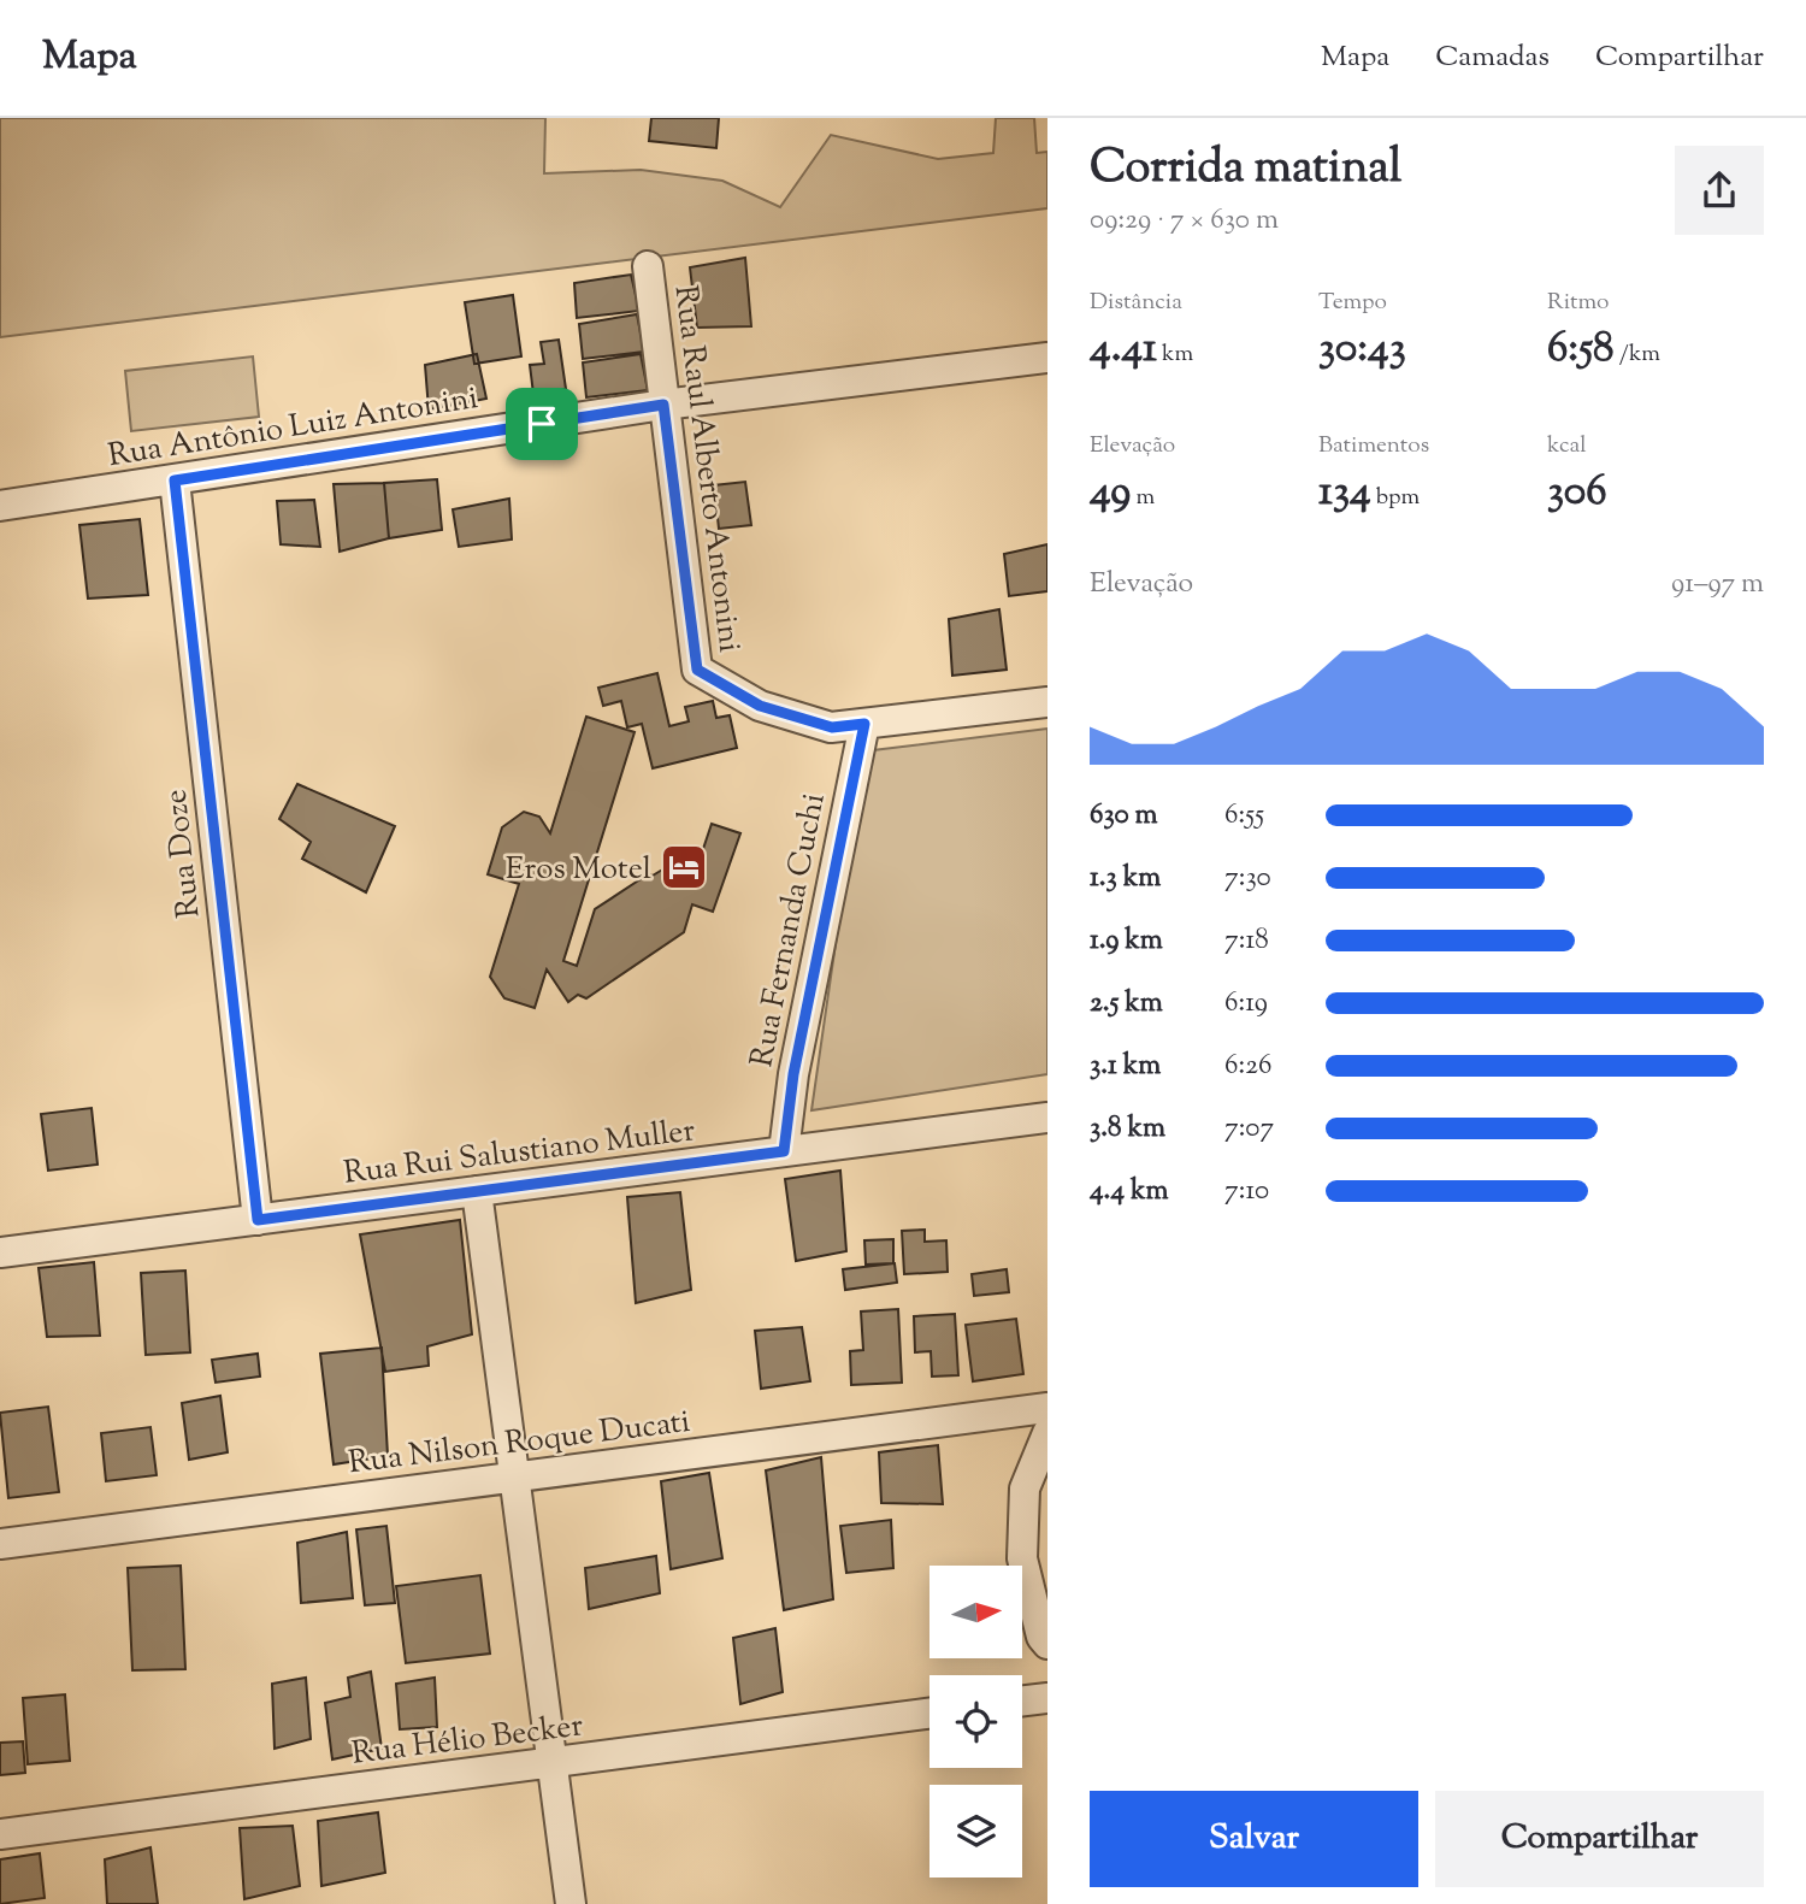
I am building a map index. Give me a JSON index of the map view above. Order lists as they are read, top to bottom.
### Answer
{
  "streets": {
    "street": [
      "Rua Antônio Luiz Antonini",
      "Rua Raul Alberto Antonini",
      "Rua Doze",
      "Rua Fernanda Cuchi",
      "Rua Rui Salustiano Muller",
      "Rua Nilson Roque Ducati",
      "Rua Hélio Becker"
    ]
  },
  "crossings": [
    ["Rua Antônio Luiz Antonini", "Rua Raul Alberto Antonini"],
    ["Rua Antônio Luiz Antonini", "Rua Doze"],
    ["Rua Raul Alberto Antonini", "Rua Fernanda Cuchi"],
    ["Rua Doze", "Rua Rui Salustiano Muller"],
    ["Rua Fernanda Cuchi", "Rua Rui Salustiano Muller"]
  ],
  "places": {
    "hotel": ["Eros Motel"]
  },
  "north": "right",
  "page": {
    "header": "Mapa",
    "nav": ["Mapa", "Camadas", "Compartilhar"],
    "heading": ["Corrida matinal", "09:29 · 7 × 630 m"],
    "stats": [
      ["Distância", "4.41 km"],
      ["Tempo", "30:43"],
      ["Ritmo", "6:58 /km"],
      ["Elevação", "49 m"],
      ["Batimentos", "134 bpm"],
      ["kcal", "306"]
    ],
    "chart": ["Elevação", "91–97 m"],
    "list": [
      {
        "name": "630 m",
        "note": "6:55"
      },
      {
        "name": "1.3 km",
        "note": "7:30"
      },
      {
        "name": "1.9 km",
        "note": "7:18"
      },
      {
        "name": "2.5 km",
        "note": "6:19"
      },
      {
        "name": "3.1 km",
        "note": "6:26"
      },
      {
        "name": "3.8 km",
        "note": "7:07"
      },
      {
        "name": "4.4 km",
        "note": "7:10"
      }
    ],
    "buttons": ["Salvar", "Compartilhar"]
  }
}
